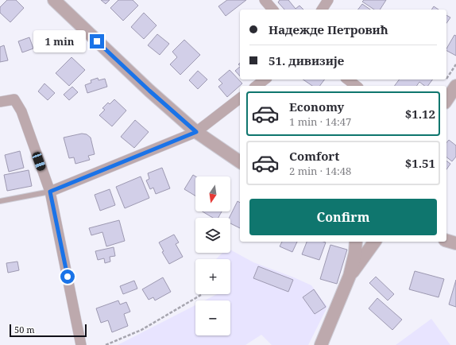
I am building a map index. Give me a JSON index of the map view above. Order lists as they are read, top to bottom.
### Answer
{
  "scale_bar": "50 m",
  "north": "bottom",
  "page": {
    "banner": ["Надежде Петровић", "51. дивизије"],
    "bubble": "1 min",
    "list": [
      {
        "name": "Economy",
        "note": "1 min · 14:47",
        "value": "$1.12"
      },
      {
        "name": "Comfort",
        "note": "2 min · 14:48",
        "value": "$1.51"
      }
    ],
    "map_buttons": ["+", "−"],
    "buttons": "Confirm",
    "scale": "50 m"
  }
}
